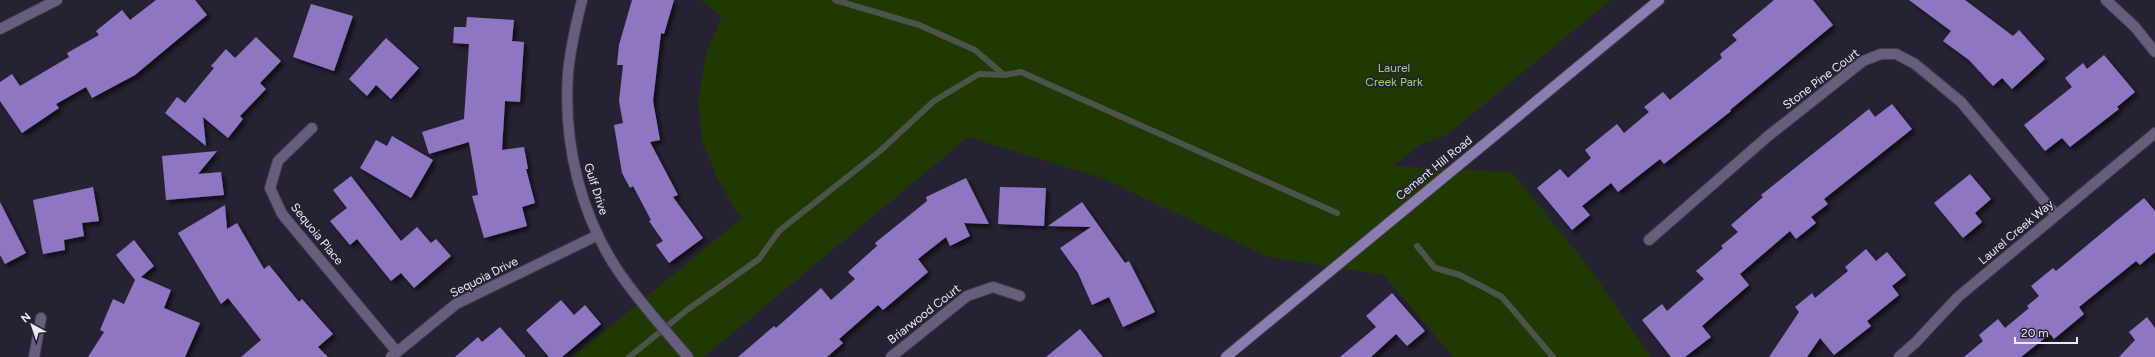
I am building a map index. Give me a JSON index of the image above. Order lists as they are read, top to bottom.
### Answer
{
  "streets": {
    "street": [
      "Stone Pine Court",
      "Cement Hill Road",
      "Gulf Drive",
      "Laurel Creek Way",
      "Sequoia Place",
      "Sequoia Drive",
      "Briarwood Court"
    ]
  },
  "crossings": [
    ["Stone Pine Court", "Laurel Creek Way"],
    ["Gulf Drive", "Sequoia Drive"],
    ["Sequoia Place", "Sequoia Drive"]
  ],
  "parks": ["Laurel Creek Park"],
  "scale_bar": "20 m",
  "north": "top left"
}
